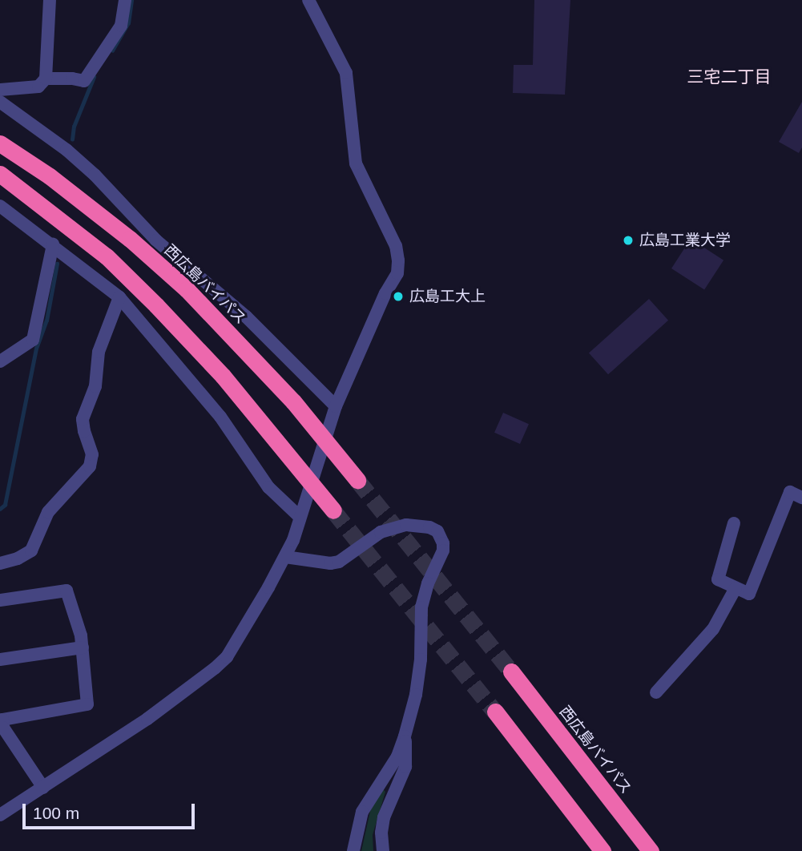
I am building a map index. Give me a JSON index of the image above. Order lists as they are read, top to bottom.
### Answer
{
  "streets": {
    "highway": ["西広島バイパス"]
  },
  "districts": ["三宅二丁目"],
  "places": ["広島工業大学", "広島工大上"],
  "scale_bar": "100 m"
}
